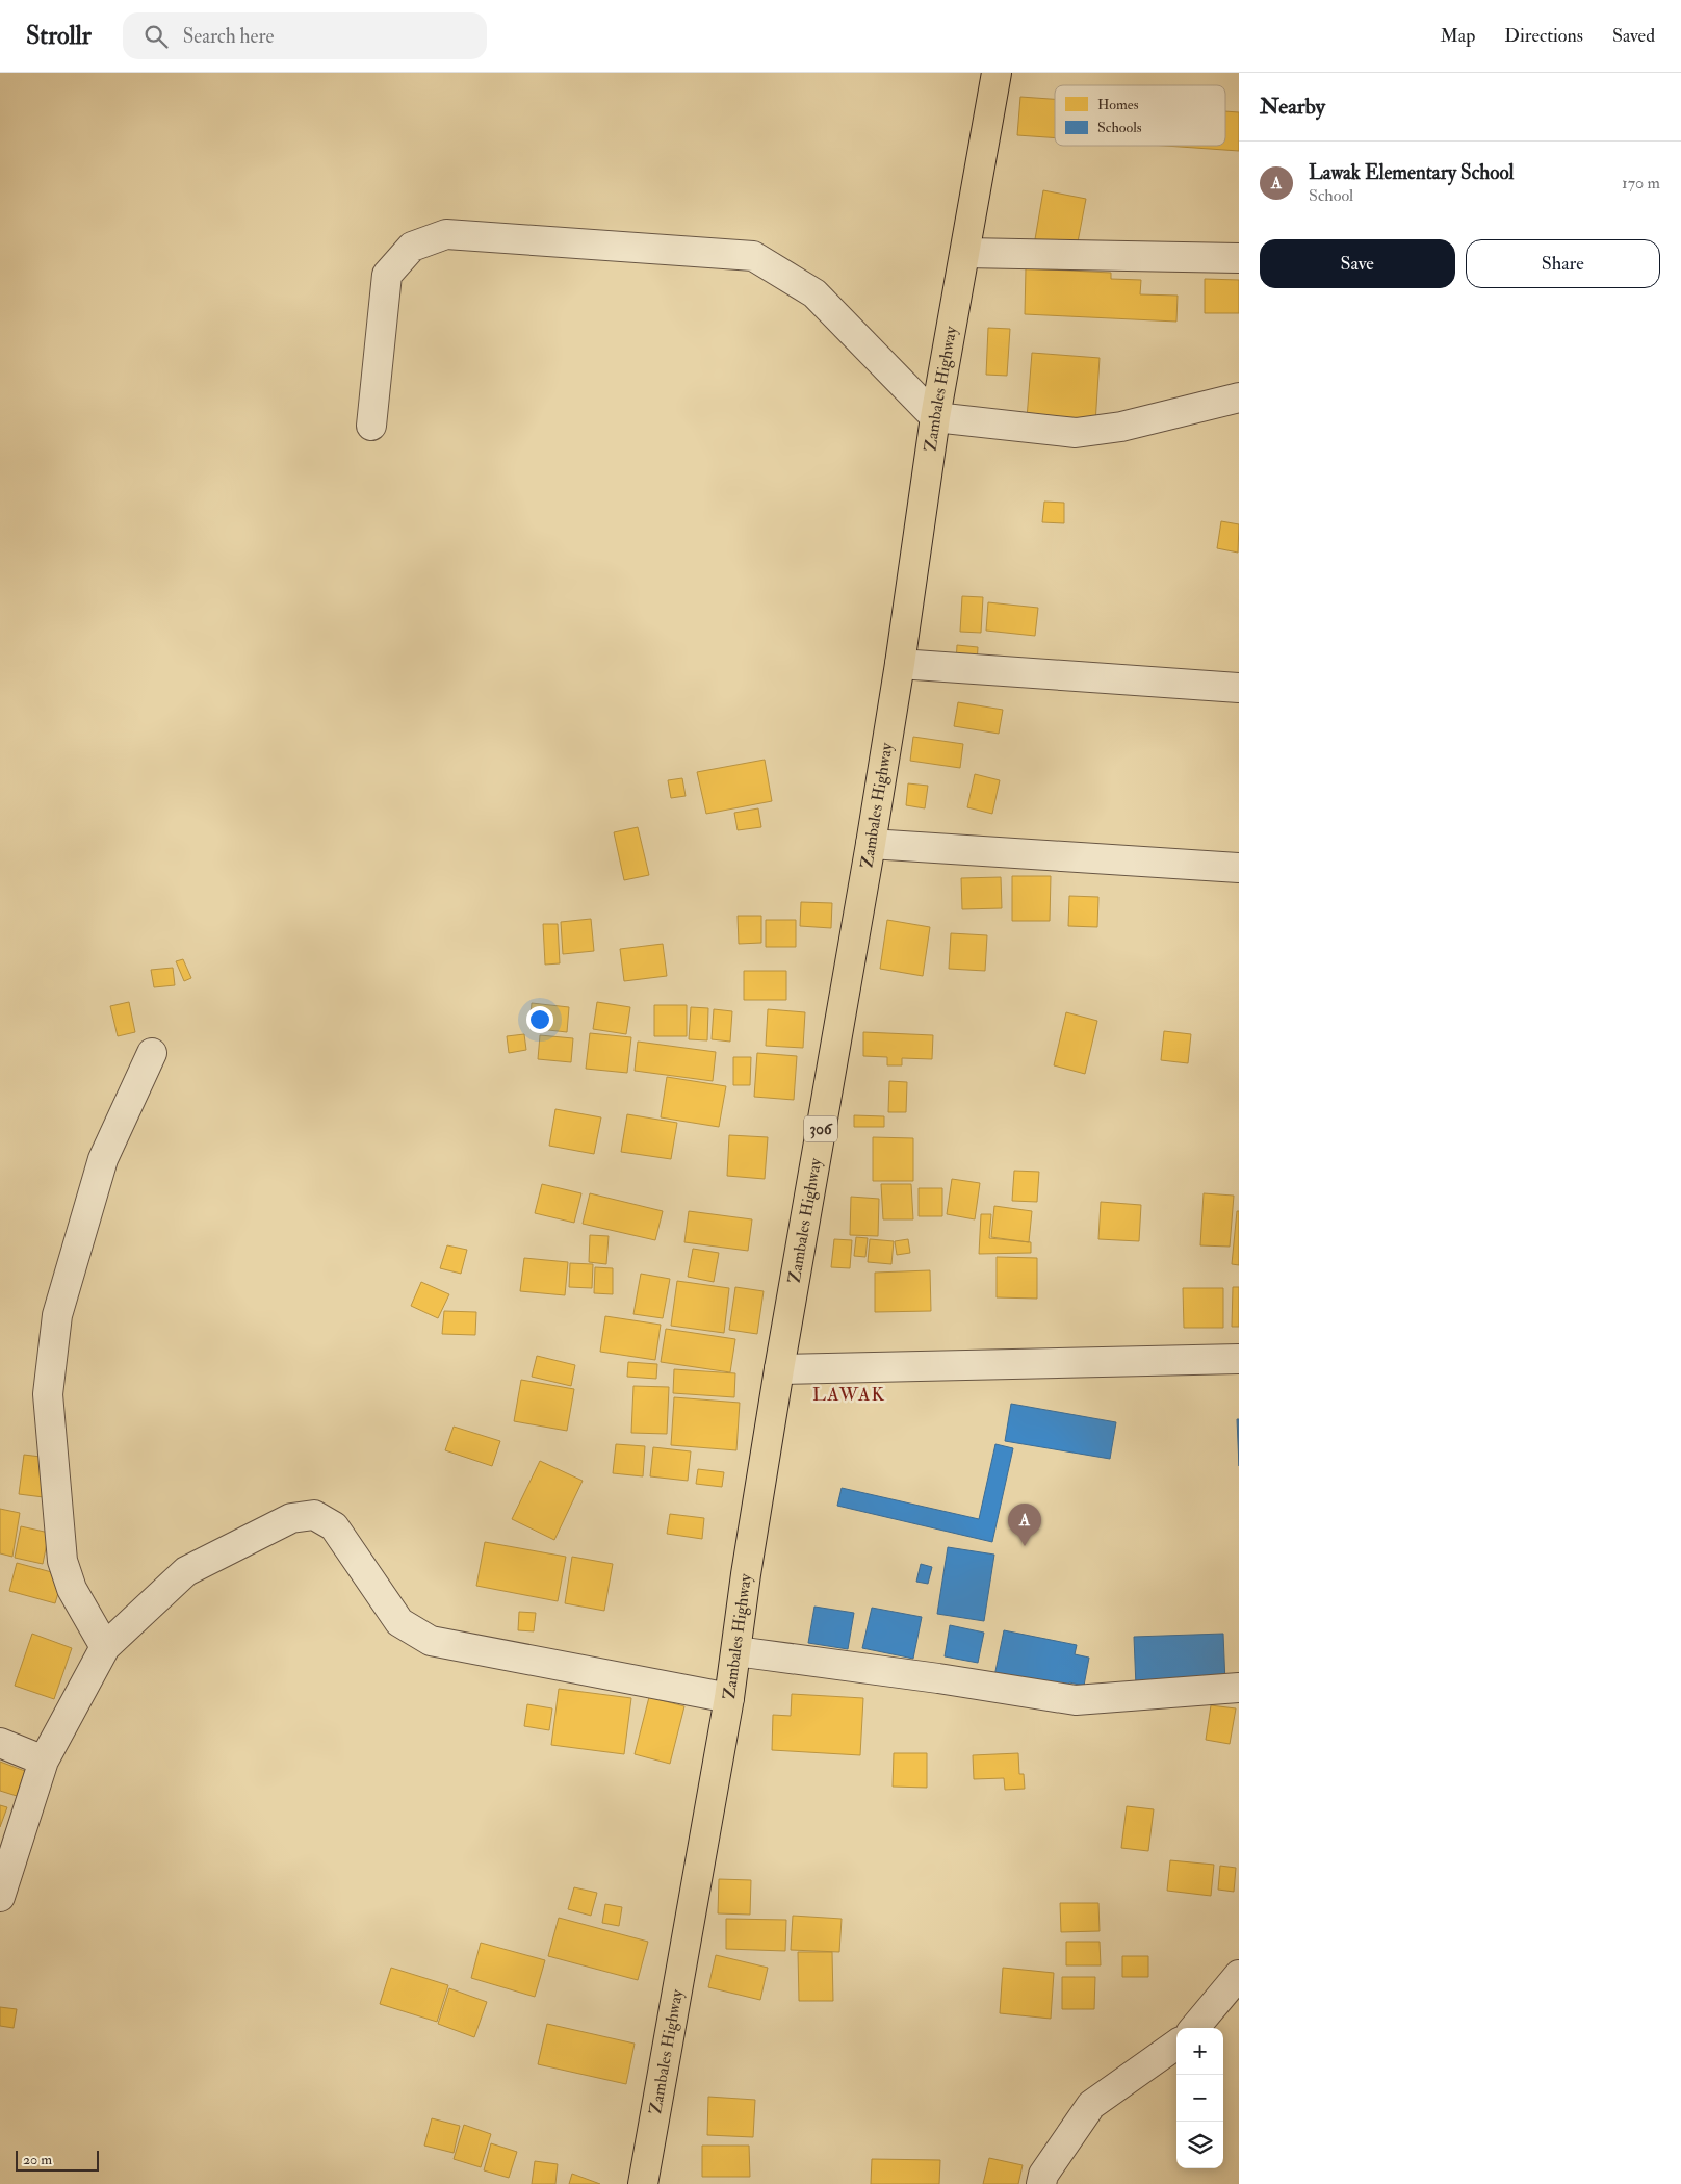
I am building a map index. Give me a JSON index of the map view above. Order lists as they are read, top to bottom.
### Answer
{
  "streets": {
    "main road": ["Zambales Highway", "306"]
  },
  "districts": ["LAWAK"],
  "legend": ["Homes", "Schools"],
  "scale_bar": "20 m",
  "page": {
    "header": "Strollr",
    "search": "Search here",
    "nav": ["Map", "Directions", "Saved"],
    "heading": "Nearby",
    "list": [
      {
        "mark": "A",
        "name": "Lawak Elementary School",
        "note": "School",
        "value": "170 m"
      }
    ],
    "buttons": ["Save", "Share"],
    "pins": "A",
    "map_buttons": ["+", "−"],
    "scale": "20 m"
  }
}
